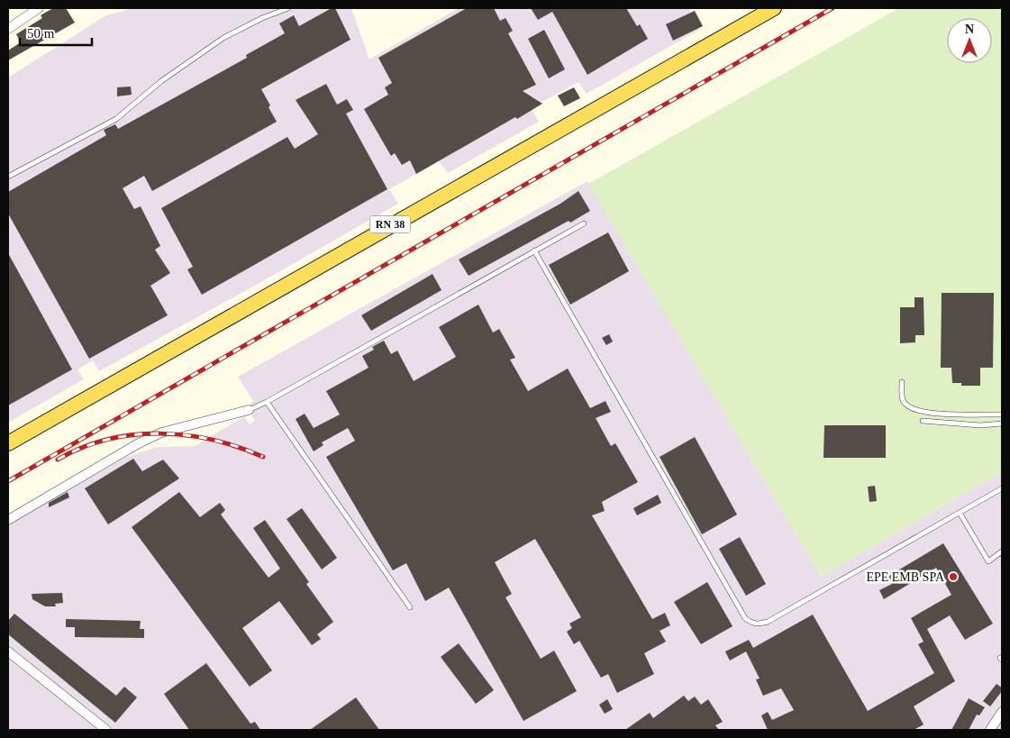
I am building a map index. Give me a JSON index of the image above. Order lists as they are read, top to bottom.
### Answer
{
  "streets": {
    "main road": ["RN 38"]
  },
  "places": ["EPE EMB SPA"],
  "scale_bar": "50 m",
  "north": "top"
}
